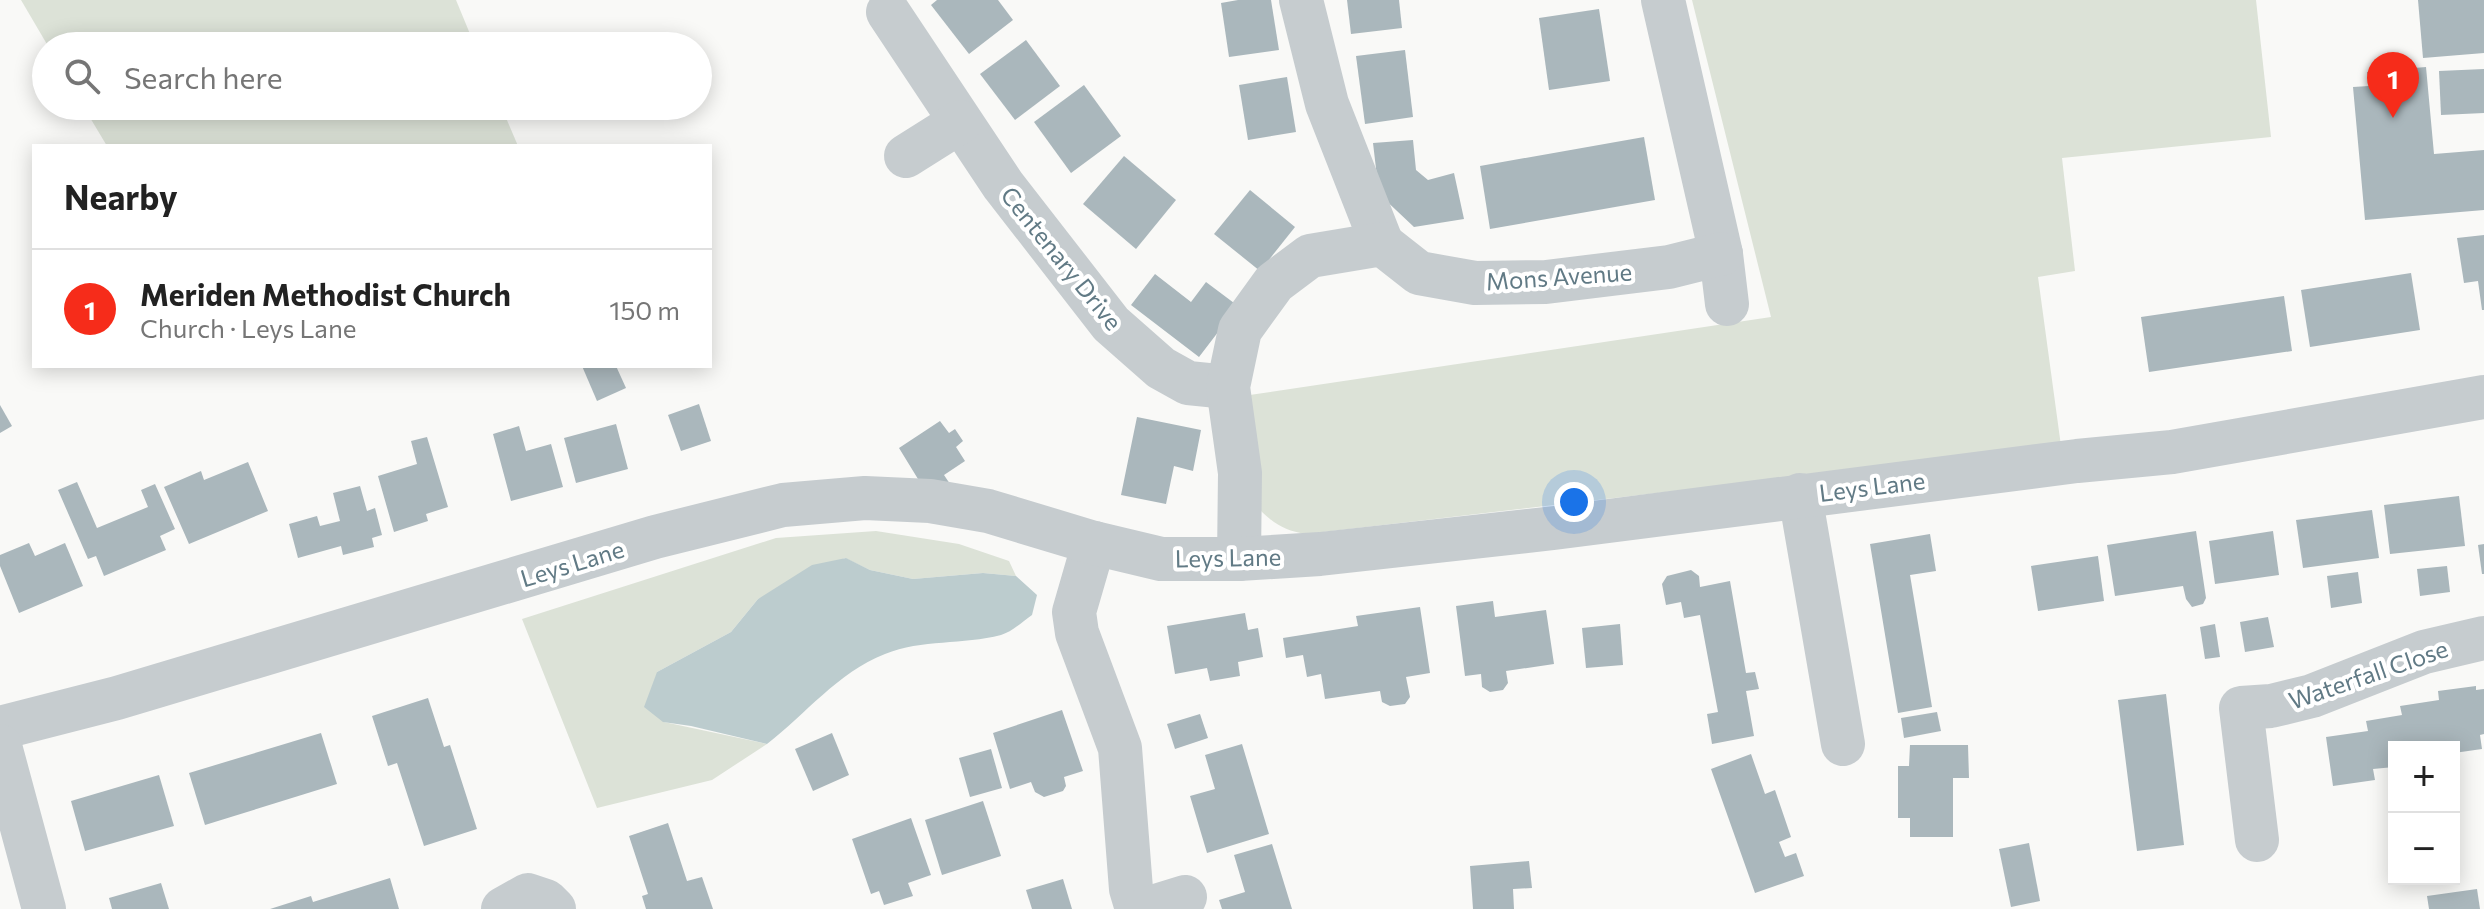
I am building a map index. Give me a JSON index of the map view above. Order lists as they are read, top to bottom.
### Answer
{
  "streets": {
    "street": [
      "Centenary Drive",
      "Mons Avenue",
      "Leys Lane",
      "Waterfall Close"
    ]
  },
  "page": {
    "search": "Search here",
    "pins": "1",
    "heading": "Nearby",
    "list": [
      {
        "mark": "1",
        "name": "Meriden Methodist Church",
        "note": "Church · Leys Lane",
        "value": "150 m"
      }
    ],
    "map_buttons": ["+", "−"]
  }
}
